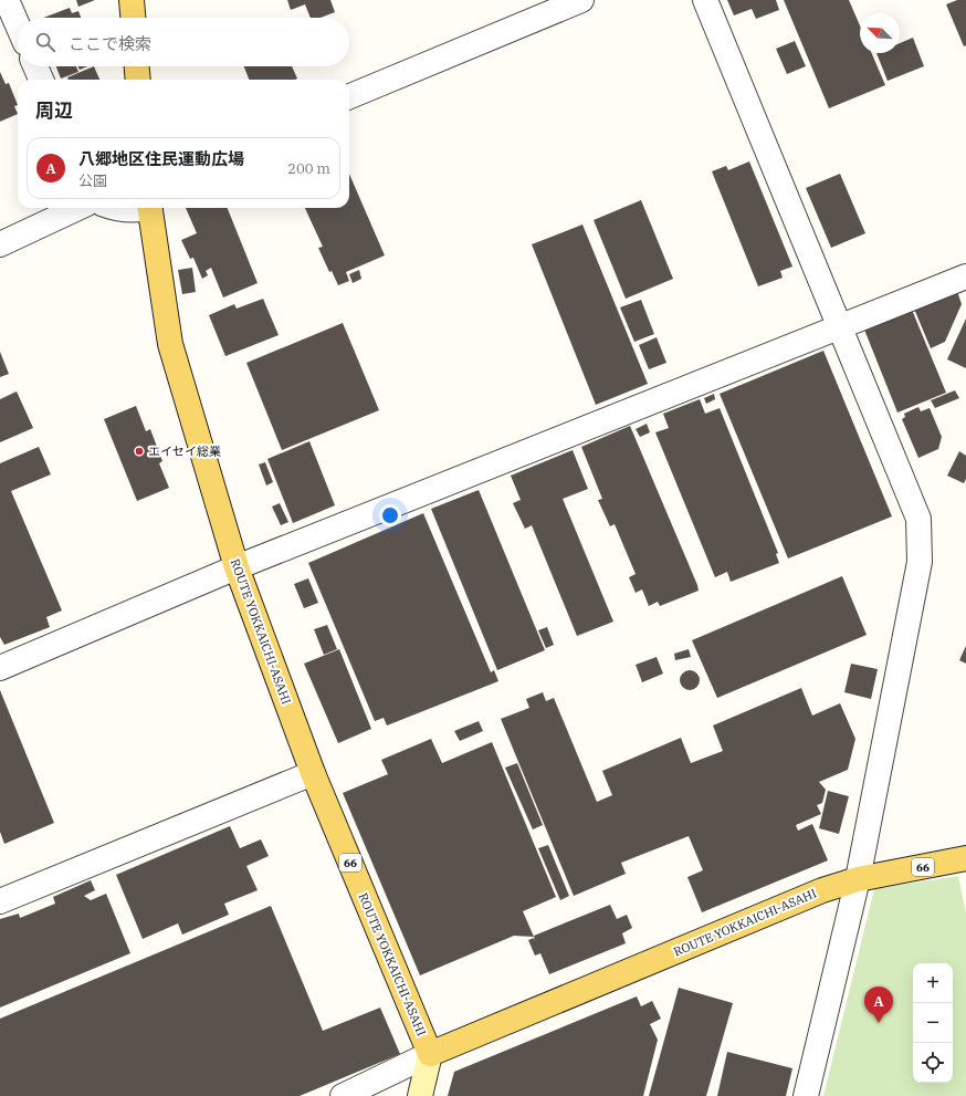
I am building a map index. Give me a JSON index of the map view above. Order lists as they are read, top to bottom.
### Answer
{
  "streets": {
    "main road": ["ROUTE YOKKAICHI-ASAHI", "66"]
  },
  "places": ["エイセイ総業"],
  "north": "top left",
  "page": {
    "search": "ここで検索",
    "heading": "周辺",
    "list": [
      {
        "mark": "A",
        "name": "八郷地区住民運動広場",
        "note": "公園",
        "value": "200 m"
      }
    ],
    "map_buttons": ["+", "−"],
    "pins": "A"
  }
}
